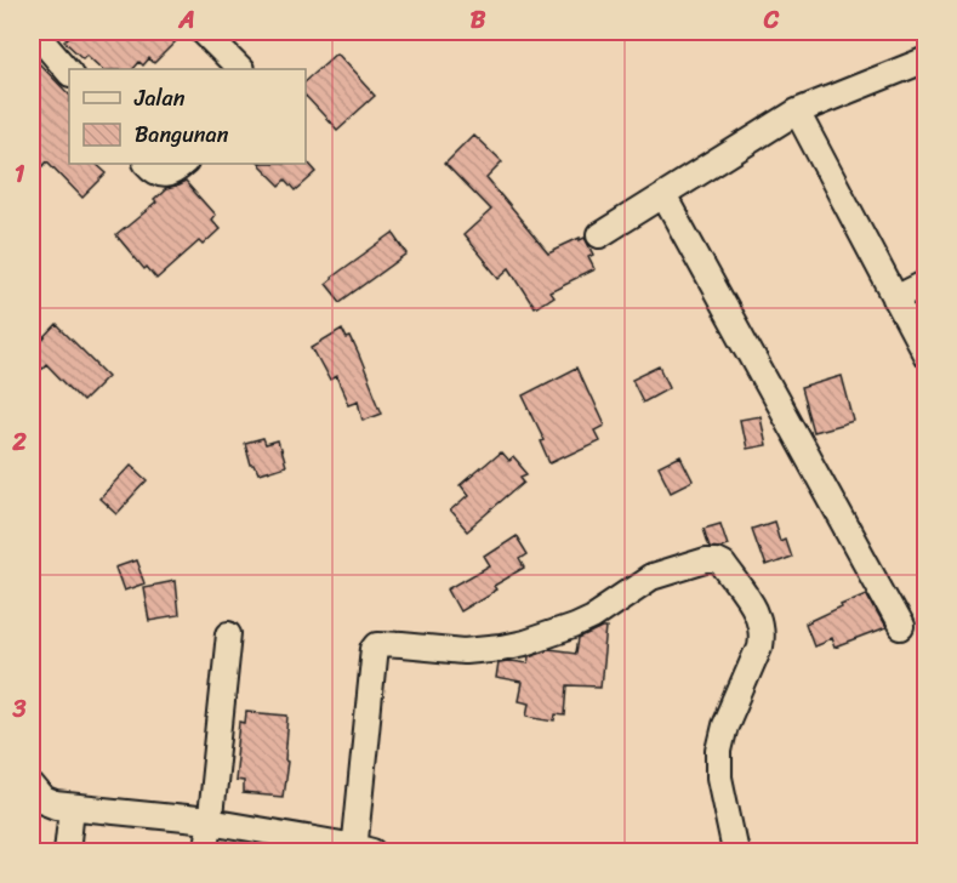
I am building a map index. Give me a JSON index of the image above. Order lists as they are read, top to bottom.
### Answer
{
  "legend": ["Jalan", "Bangunan"],
  "grid": {
    "columns": ["A", "B", "C"],
    "rows": ["1", "2", "3"]
  }
}
